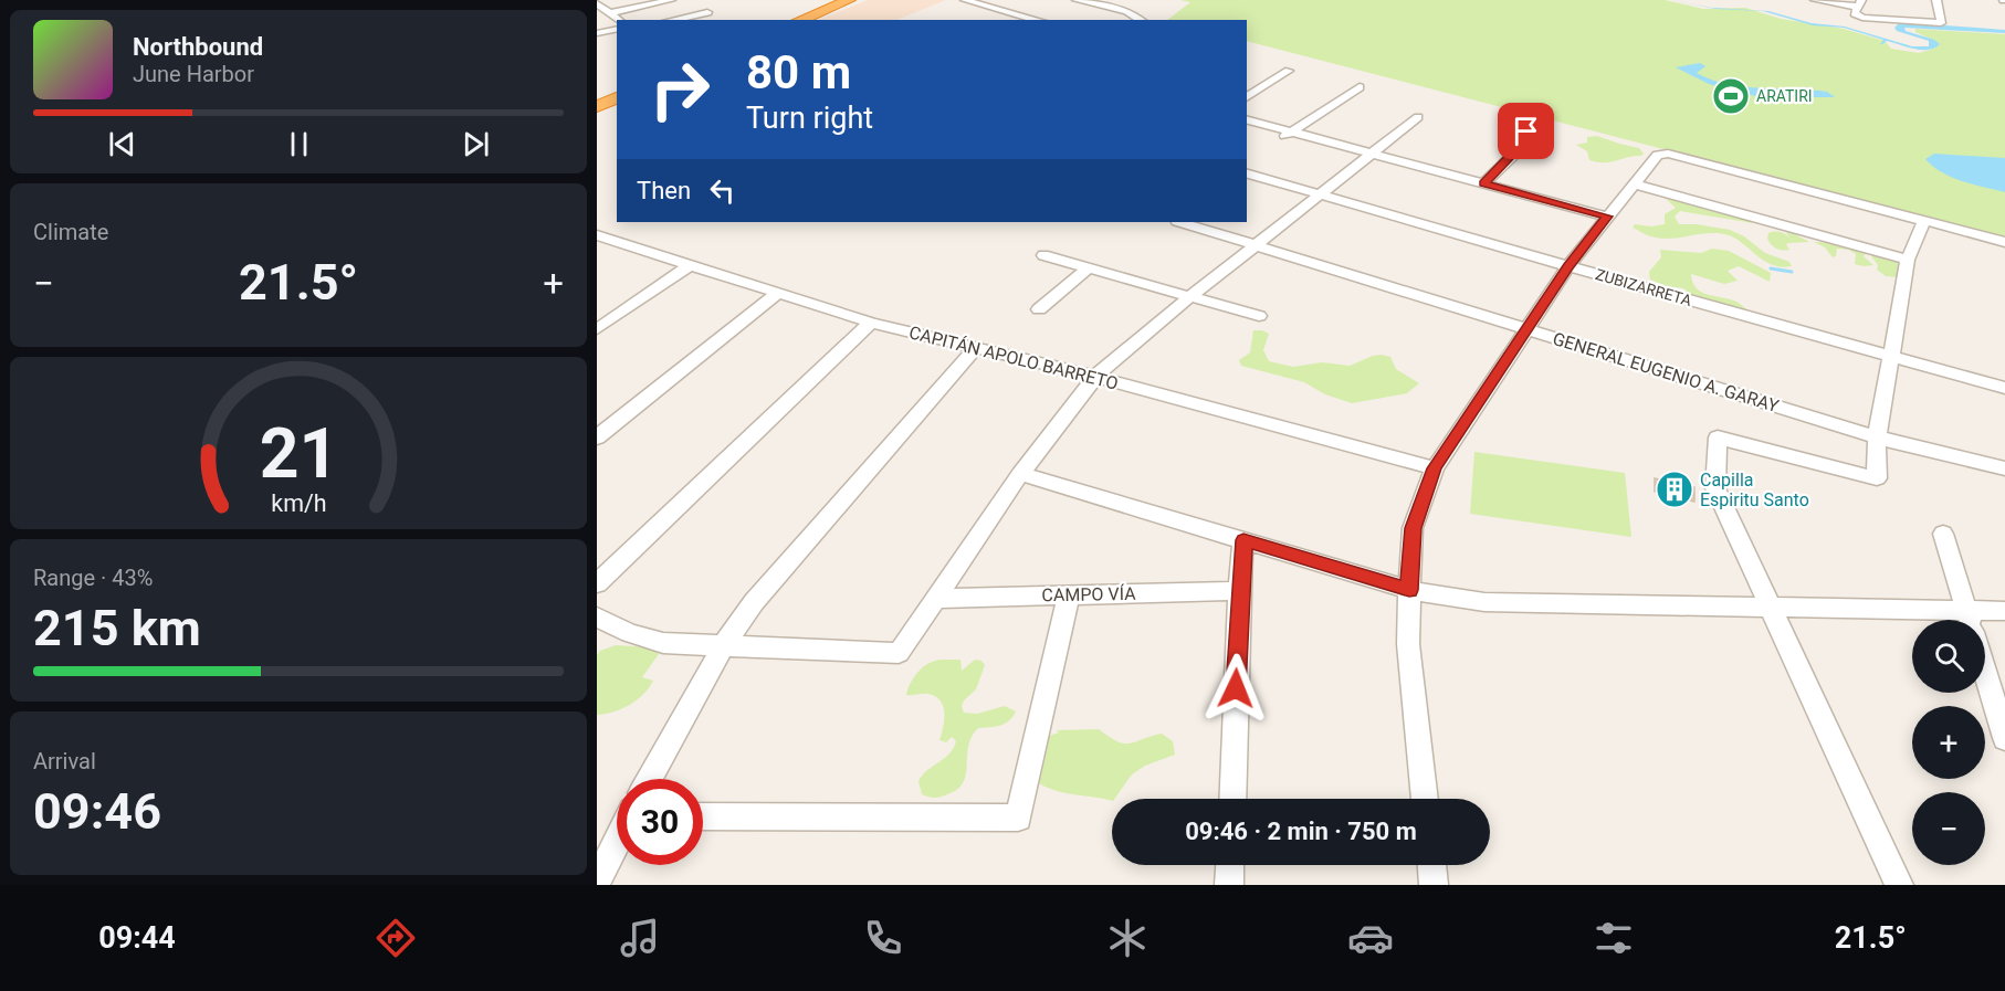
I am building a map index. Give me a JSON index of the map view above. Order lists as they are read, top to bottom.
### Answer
{
  "streets": {
    "street": [
      "ZUBIZARRETA",
      "CAPITÁN APOLO BARRETO",
      "GENERAL EUGENIO A. GARAY",
      "CAMPO VÍA"
    ]
  },
  "places": {
    "sports": ["ARATIRI"],
    "building": ["Capilla Espiritu Santo"]
  },
  "page": {
    "song": ["Northbound", "June Harbor"],
    "turn": ["80 m", "Turn right"],
    "then": "Then",
    "tile": [
      "Climate",
      ["Range · 43%", "215 km"],
      ["Arrival", "09:46"]
    ],
    "heat": ["−", "21.5°", "+"],
    "map_buttons": ["+", "−"],
    "limit": "30",
    "trip": "09:46 · 2 min · 750 m",
    "tabs": ["09:44", "21.5°"],
    "gauge": ["21", "km/h"]
  }
}
